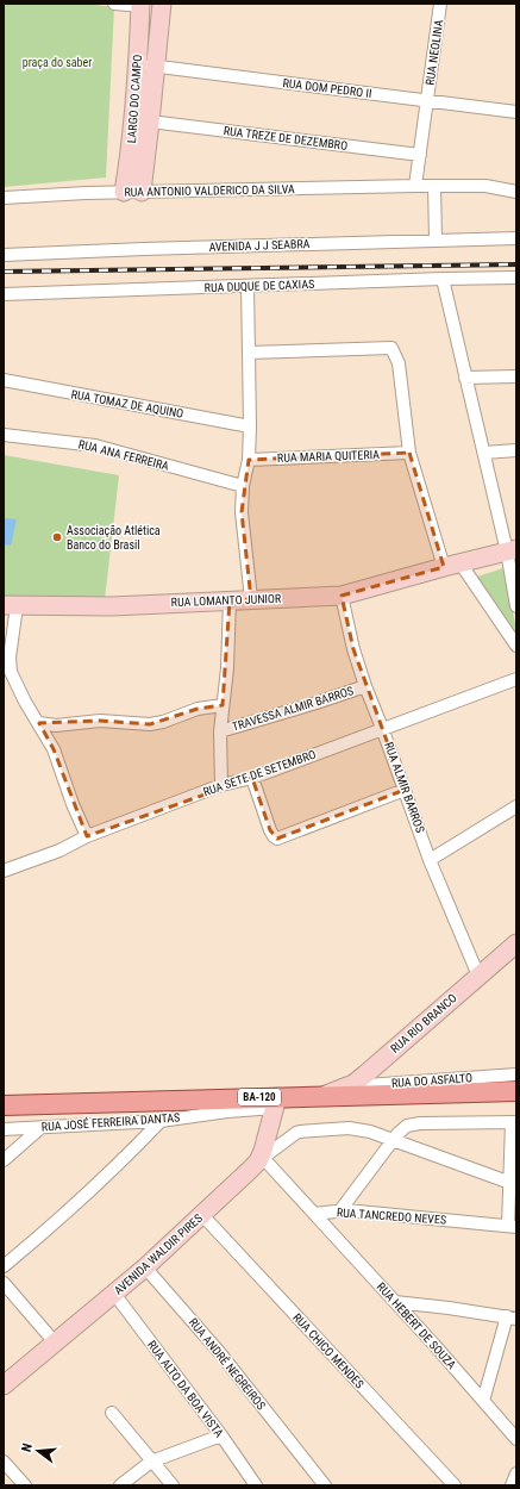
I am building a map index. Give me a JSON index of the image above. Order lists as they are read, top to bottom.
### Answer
{
  "streets": {
    "main road": ["BA-120"],
    "street": [
      "RUA NEOLINA",
      "RUA DOM PEDRO II",
      "LARGO DO CAMPO",
      "RUA TREZE DE DEZEMBRO",
      "RUA ANTONIO VALDERICO DA SILVA",
      "AVENIDA J J SEABRA",
      "RUA DUQUE DE CAXIAS",
      "RUA TOMAZ DE AQUINO",
      "RUA ANA FERREIRA",
      "RUA MARIA QUITERIA",
      "RUA LOMANTO JUNIOR",
      "TRAVESSA ALMIR BARROS",
      "RUA SETE DE SETEMBRO",
      "RUA ALMIR BARROS",
      "RUA RIO BRANCO",
      "RUA DO ASFALTO",
      "RUA JOSÉ FERREIRA DANTAS",
      "RUA TANCREDO NEVES",
      "AVENIDA WALDIR PIRES",
      "RUA HEBERT DE SOUZA",
      "RUA CHICO MENDES",
      "RUA ANDRÉ NEGREIROS",
      "RUA ALTO DA BOA VISTA"
    ]
  },
  "crossings": [
    ["RUA NEOLINA", "RUA DOM PEDRO II"],
    ["RUA NEOLINA", "RUA TREZE DE DEZEMBRO"],
    ["RUA NEOLINA", "RUA ANTONIO VALDERICO DA SILVA"],
    ["RUA DOM PEDRO II", "LARGO DO CAMPO"],
    ["LARGO DO CAMPO", "RUA TREZE DE DEZEMBRO"],
    ["LARGO DO CAMPO", "RUA ANTONIO VALDERICO DA SILVA"],
    ["RUA LOMANTO JUNIOR", "RUA ALMIR BARROS"],
    ["TRAVESSA ALMIR BARROS", "RUA ALMIR BARROS"],
    ["RUA SETE DE SETEMBRO", "RUA ALMIR BARROS"],
    ["RUA ALMIR BARROS", "RUA RIO BRANCO"],
    ["RUA RIO BRANCO", "RUA DO ASFALTO"],
    ["RUA RIO BRANCO", "BA-120"],
    ["BA-120", "RUA JOSÉ FERREIRA DANTAS"],
    ["BA-120", "AVENIDA WALDIR PIRES"],
    ["RUA JOSÉ FERREIRA DANTAS", "AVENIDA WALDIR PIRES"],
    ["RUA TANCREDO NEVES", "RUA HEBERT DE SOUZA"],
    ["AVENIDA WALDIR PIRES", "RUA CHICO MENDES"],
    ["AVENIDA WALDIR PIRES", "RUA ANDRÉ NEGREIROS"],
    ["AVENIDA WALDIR PIRES", "RUA ALTO DA BOA VISTA"]
  ],
  "parks": ["praça do saber"],
  "places": ["Associação Atlética Banco do Brasil"],
  "north": "left"
}
